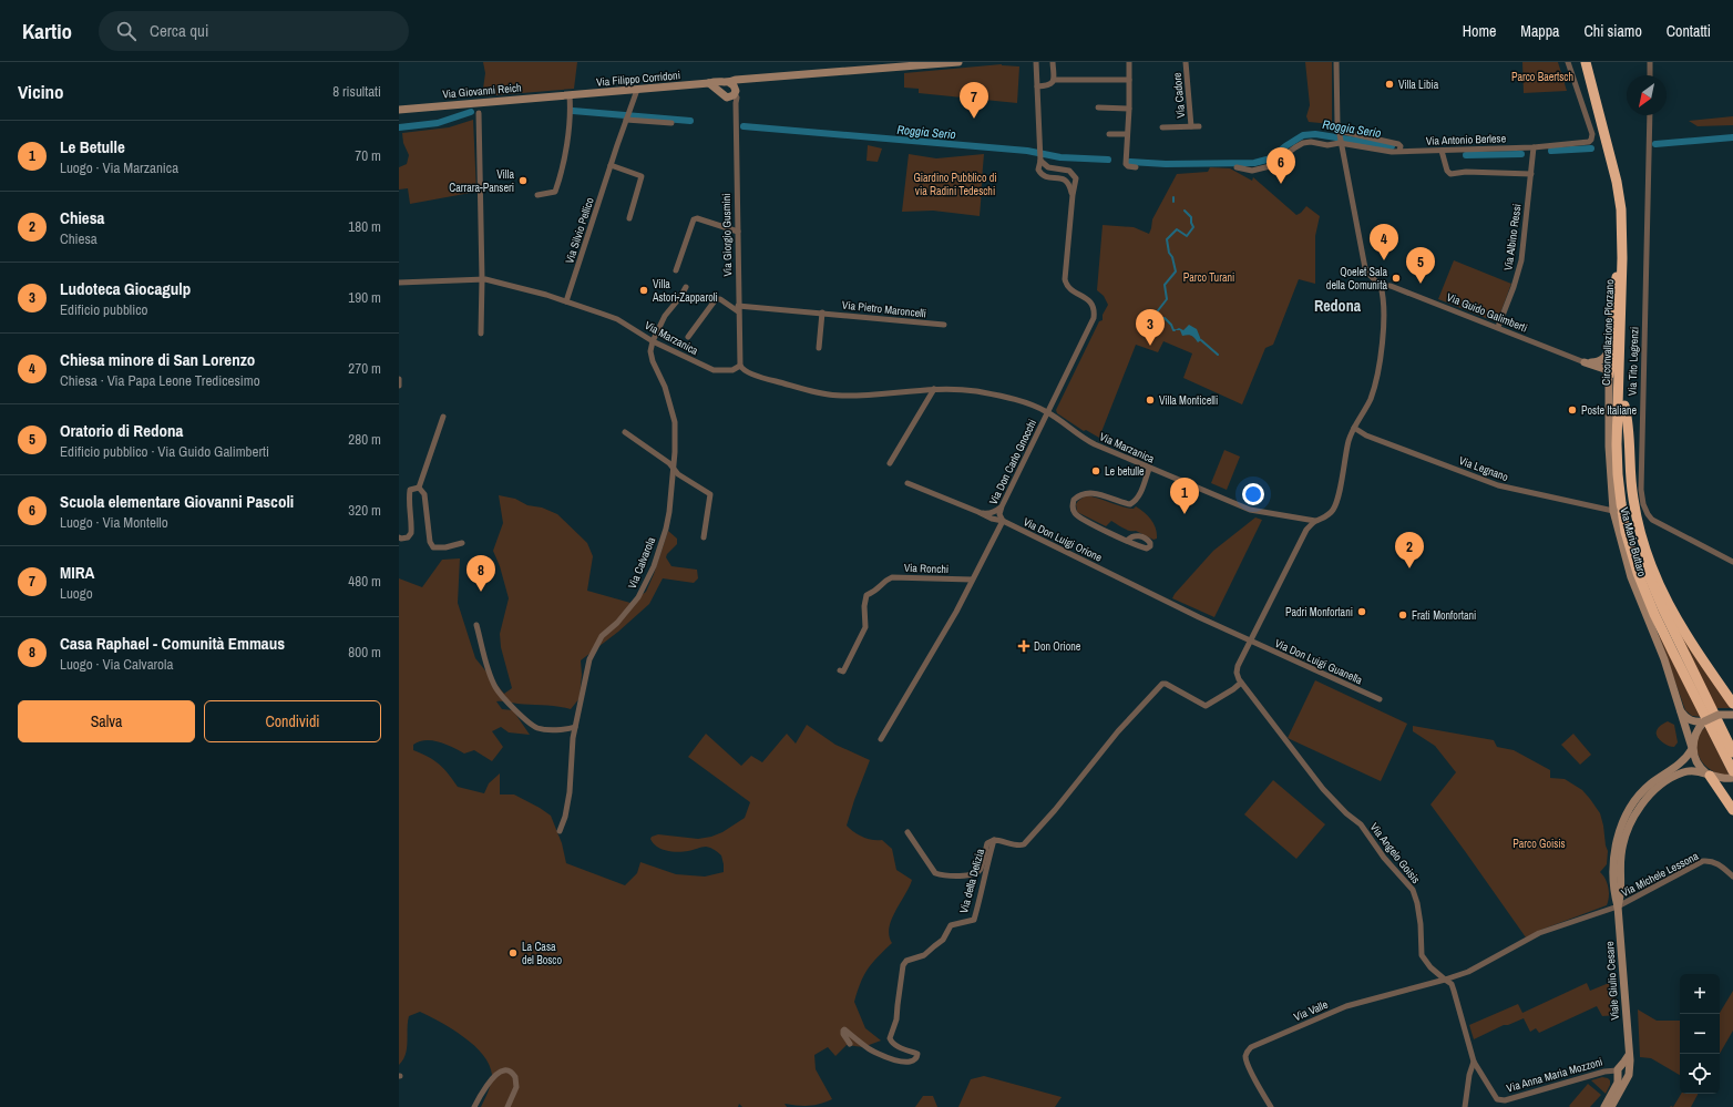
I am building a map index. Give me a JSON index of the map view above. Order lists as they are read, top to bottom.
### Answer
{
  "streets": {
    "highway": ["Circonvallazione Plorzano"],
    "street": [
      "Via Filippo Corridoni",
      "Via Giovanni Reich",
      "Via Cadore",
      "Via Antonio Berlese",
      "Via Silvio Pellico",
      "Via Giorgio Gusmini",
      "Via Albino Ressi",
      "Via Pietro Maroncelli",
      "Via Guido Galimberti",
      "Via Marzanica",
      "Via Tito Legrenzi",
      "Via Don Carlo Gnocchi",
      "Via Legnano",
      "Via Don Luigi Orione",
      "Via Mario Buttaro",
      "Via Calvarola",
      "Via Ronchi",
      "Via Don Luigi Guanella",
      "Via Angelo Goisis",
      "Via Michele Lessona",
      "Via della Delizia",
      "Viale Giulio Cesare",
      "Via Valle",
      "Via Anna Maria Mozzoni"
    ]
  },
  "crossings": [
    ["Via Filippo Corridoni", "Via Giovanni Reich"],
    ["Via Filippo Corridoni", "Via Silvio Pellico"],
    ["Via Filippo Corridoni", "Via Giorgio Gusmini"],
    ["Via Antonio Berlese", "Via Albino Ressi"],
    ["Via Silvio Pellico", "Via Marzanica"],
    ["Via Giorgio Gusmini", "Via Pietro Maroncelli"],
    ["Via Giorgio Gusmini", "Via Marzanica"],
    ["Via Albino Ressi", "Via Guido Galimberti"],
    ["Via Marzanica", "Via Don Carlo Gnocchi"],
    ["Via Marzanica", "Via Calvarola"],
    ["Via Don Carlo Gnocchi", "Via Don Luigi Orione"],
    ["Via Legnano", "Via Mario Buttaro"],
    ["Via Don Luigi Orione", "Via Don Luigi Guanella"],
    ["Via Mario Buttaro", "Viale Giulio Cesare"],
    ["Via Angelo Goisis", "Via della Delizia"],
    ["Via Angelo Goisis", "Via Valle"],
    ["Via Angelo Goisis", "Via Anna Maria Mozzoni"],
    ["Via Michele Lessona", "Viale Giulio Cesare"],
    ["Viale Giulio Cesare", "Via Anna Maria Mozzoni"],
    ["Via Valle", "Via Anna Maria Mozzoni"]
  ],
  "districts": ["Redona"],
  "water": ["Roggia Serio"],
  "parks": [
    "Parco Baertsch",
    "Giardino Pubblico di via Radini Tedeschi",
    "Parco Turani",
    "Parco Goisis"
  ],
  "places": {
    "other": [
      "Villa Libia",
      "Villa Carrara-Panseri",
      "Qoelet Sala della Comunità",
      "Villa Astori-Zapparoli",
      "Villa Monticelli",
      "Poste Italiane",
      "Le betulle",
      "Padri Monfortani",
      "Frati Monfortani",
      "La Casa del Bosco"
    ],
    "health": ["Don Orione"]
  },
  "north": "bottom left",
  "page": {
    "header": "Kartio",
    "search": "Cerca qui",
    "nav": [
      "Home",
      "Mappa",
      "Chi siamo",
      "Contatti"
    ],
    "heading": ["Vicino", "8 risultati"],
    "pins": [
      "7",
      "6",
      "4",
      "5",
      "3",
      "1",
      "2",
      "8"
    ],
    "list": [
      {
        "mark": "1",
        "name": "Le Betulle",
        "note": "Luogo · Via Marzanica",
        "value": "70 m"
      },
      {
        "mark": "2",
        "name": "Chiesa",
        "note": "Chiesa",
        "value": "180 m"
      },
      {
        "mark": "3",
        "name": "Ludoteca Giocagulp",
        "note": "Edificio pubblico",
        "value": "190 m"
      },
      {
        "mark": "4",
        "name": "Chiesa minore di San Lorenzo",
        "note": "Chiesa · Via Papa Leone Tredicesimo",
        "value": "270 m"
      },
      {
        "mark": "5",
        "name": "Oratorio di Redona",
        "note": "Edificio pubblico · Via Guido Galimberti",
        "value": "280 m"
      },
      {
        "mark": "6",
        "name": "Scuola elementare Giovanni Pascoli",
        "note": "Luogo · Via Montello",
        "value": "320 m"
      },
      {
        "mark": "7",
        "name": "MIRA",
        "note": "Luogo",
        "value": "480 m"
      },
      {
        "mark": "8",
        "name": "Casa Raphael - Comunità Emmaus",
        "note": "Luogo · Via Calvarola",
        "value": "800 m"
      }
    ],
    "buttons": ["Salva", "Condividi"],
    "map_buttons": ["+", "−"]
  }
}
